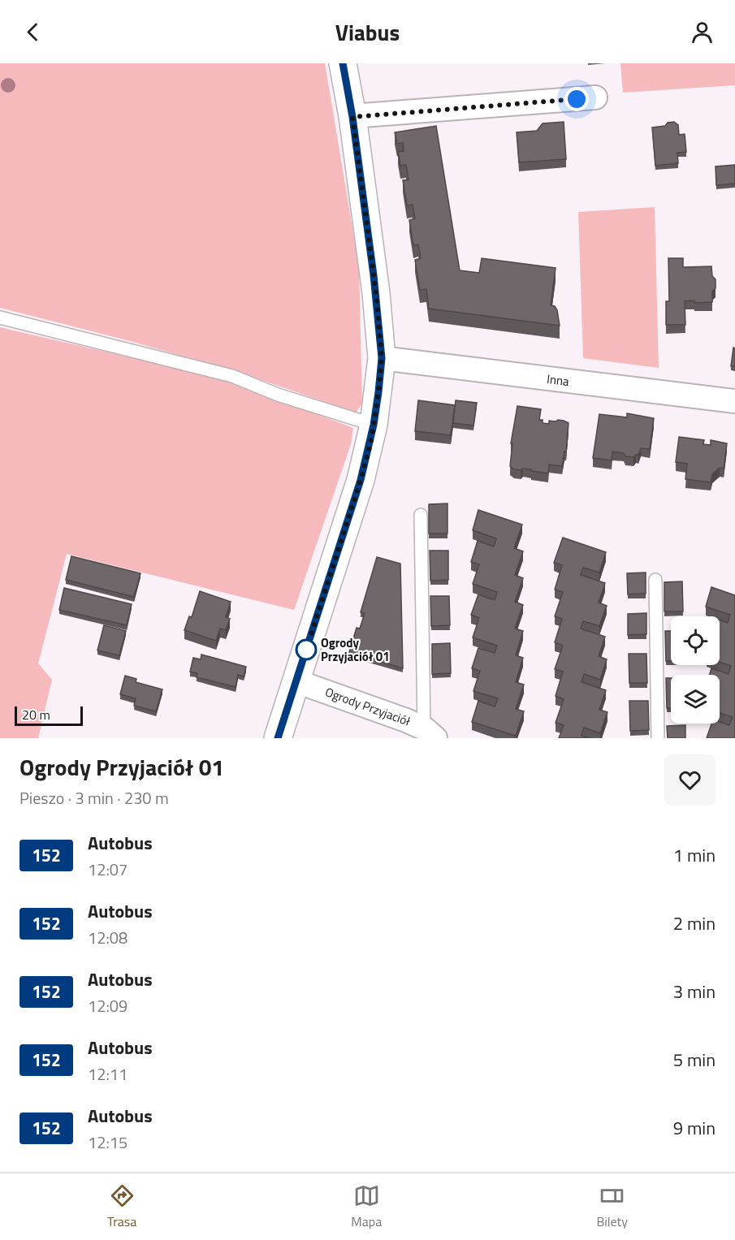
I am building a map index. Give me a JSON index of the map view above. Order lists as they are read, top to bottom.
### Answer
{
  "streets": {
    "street": ["Inna", "Ogrody Przyjaciół"]
  },
  "places": ["Ogrody Przyjaciół 01"],
  "lines": ["bus line 152"],
  "scale_bar": "20 m",
  "page": {
    "header": "Viabus",
    "scale": "20 m",
    "heading": ["Ogrody Przyjaciół 01", "Pieszo · 3 min · 230 m"],
    "list": [
      {
        "mark": "152",
        "name": "Autobus",
        "note": "12:07",
        "value": "1 min"
      },
      {
        "mark": "152",
        "name": "Autobus",
        "note": "12:08",
        "value": "2 min"
      },
      {
        "mark": "152",
        "name": "Autobus",
        "note": "12:09",
        "value": "3 min"
      },
      {
        "mark": "152",
        "name": "Autobus",
        "note": "12:11",
        "value": "5 min"
      },
      {
        "mark": "152",
        "name": "Autobus",
        "note": "12:15",
        "value": "9 min"
      }
    ],
    "tabs": ["Trasa", "Mapa", "Bilety"]
  }
}
